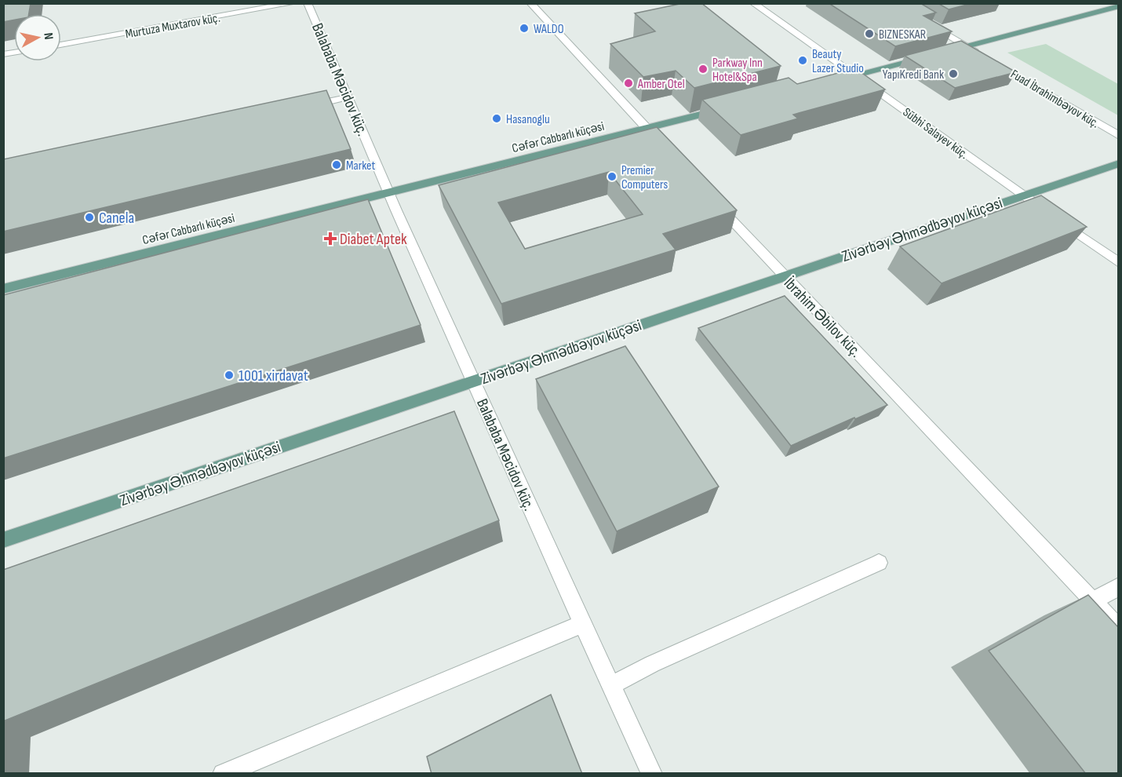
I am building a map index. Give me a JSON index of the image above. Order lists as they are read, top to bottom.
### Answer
{
  "streets": {
    "main road": ["Cəfər Cabbarlı küçəsi", "Zivərbəy Əhmədbəyov küçəsi"],
    "street": [
      "Murtuza Muxtarov küç.",
      "Balababa Məcidov küç.",
      "Fuad İbrahimbəyov küç.",
      "Sübhi Salayev küç.",
      "İbrahim Əbilov küç."
    ]
  },
  "crossings": [
    ["Balababa Məcidov küç.", "Cəfər Cabbarlı küçəsi"],
    ["Balababa Məcidov küç.", "Zivərbəy Əhmədbəyov küçəsi"],
    ["Sübhi Salayev küç.", "Zivərbəy Əhmədbəyov küçəsi"],
    ["Zivərbəy Əhmədbəyov küçəsi", "İbrahim Əbilov küç."]
  ],
  "places": {
    "other": [
      "WALDO",
      "BIZNESKAR",
      "Beauty Lazer Studio",
      "Parkway Inn Hotel&Spa",
      "YapıKredi Bank",
      "Amber Otel",
      "Hasanoglu",
      "Market",
      "Premier Computers",
      "Canela",
      "1001 xirdavat"
    ],
    "health": ["Diabet Aptek"]
  },
  "north": "right"
}
